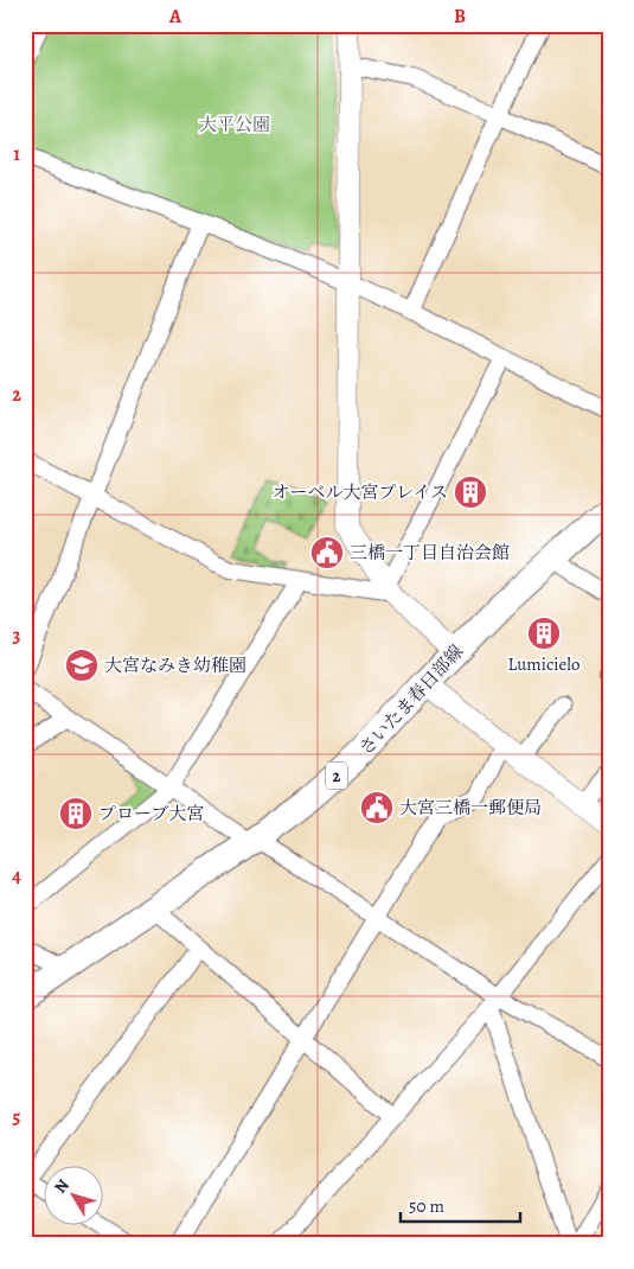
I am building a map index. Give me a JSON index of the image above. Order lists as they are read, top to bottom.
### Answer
{
  "streets": {
    "main road": ["さいたま春日部線", "2"]
  },
  "parks": ["大平公園"],
  "places": {
    "building": ["オーベル大宮プレイス", "Lumicielo", "プローブ大宮"],
    "public building": ["三橋一丁目自治会館", "大宮三橋一郵便局"],
    "school or university": ["大宮なみき幼稚園"]
  },
  "scale_bar": "50 m",
  "north": "top left",
  "grid": {
    "columns": ["A", "B"],
    "rows": [
      "1",
      "2",
      "3",
      "4",
      "5"
    ]
  }
}
